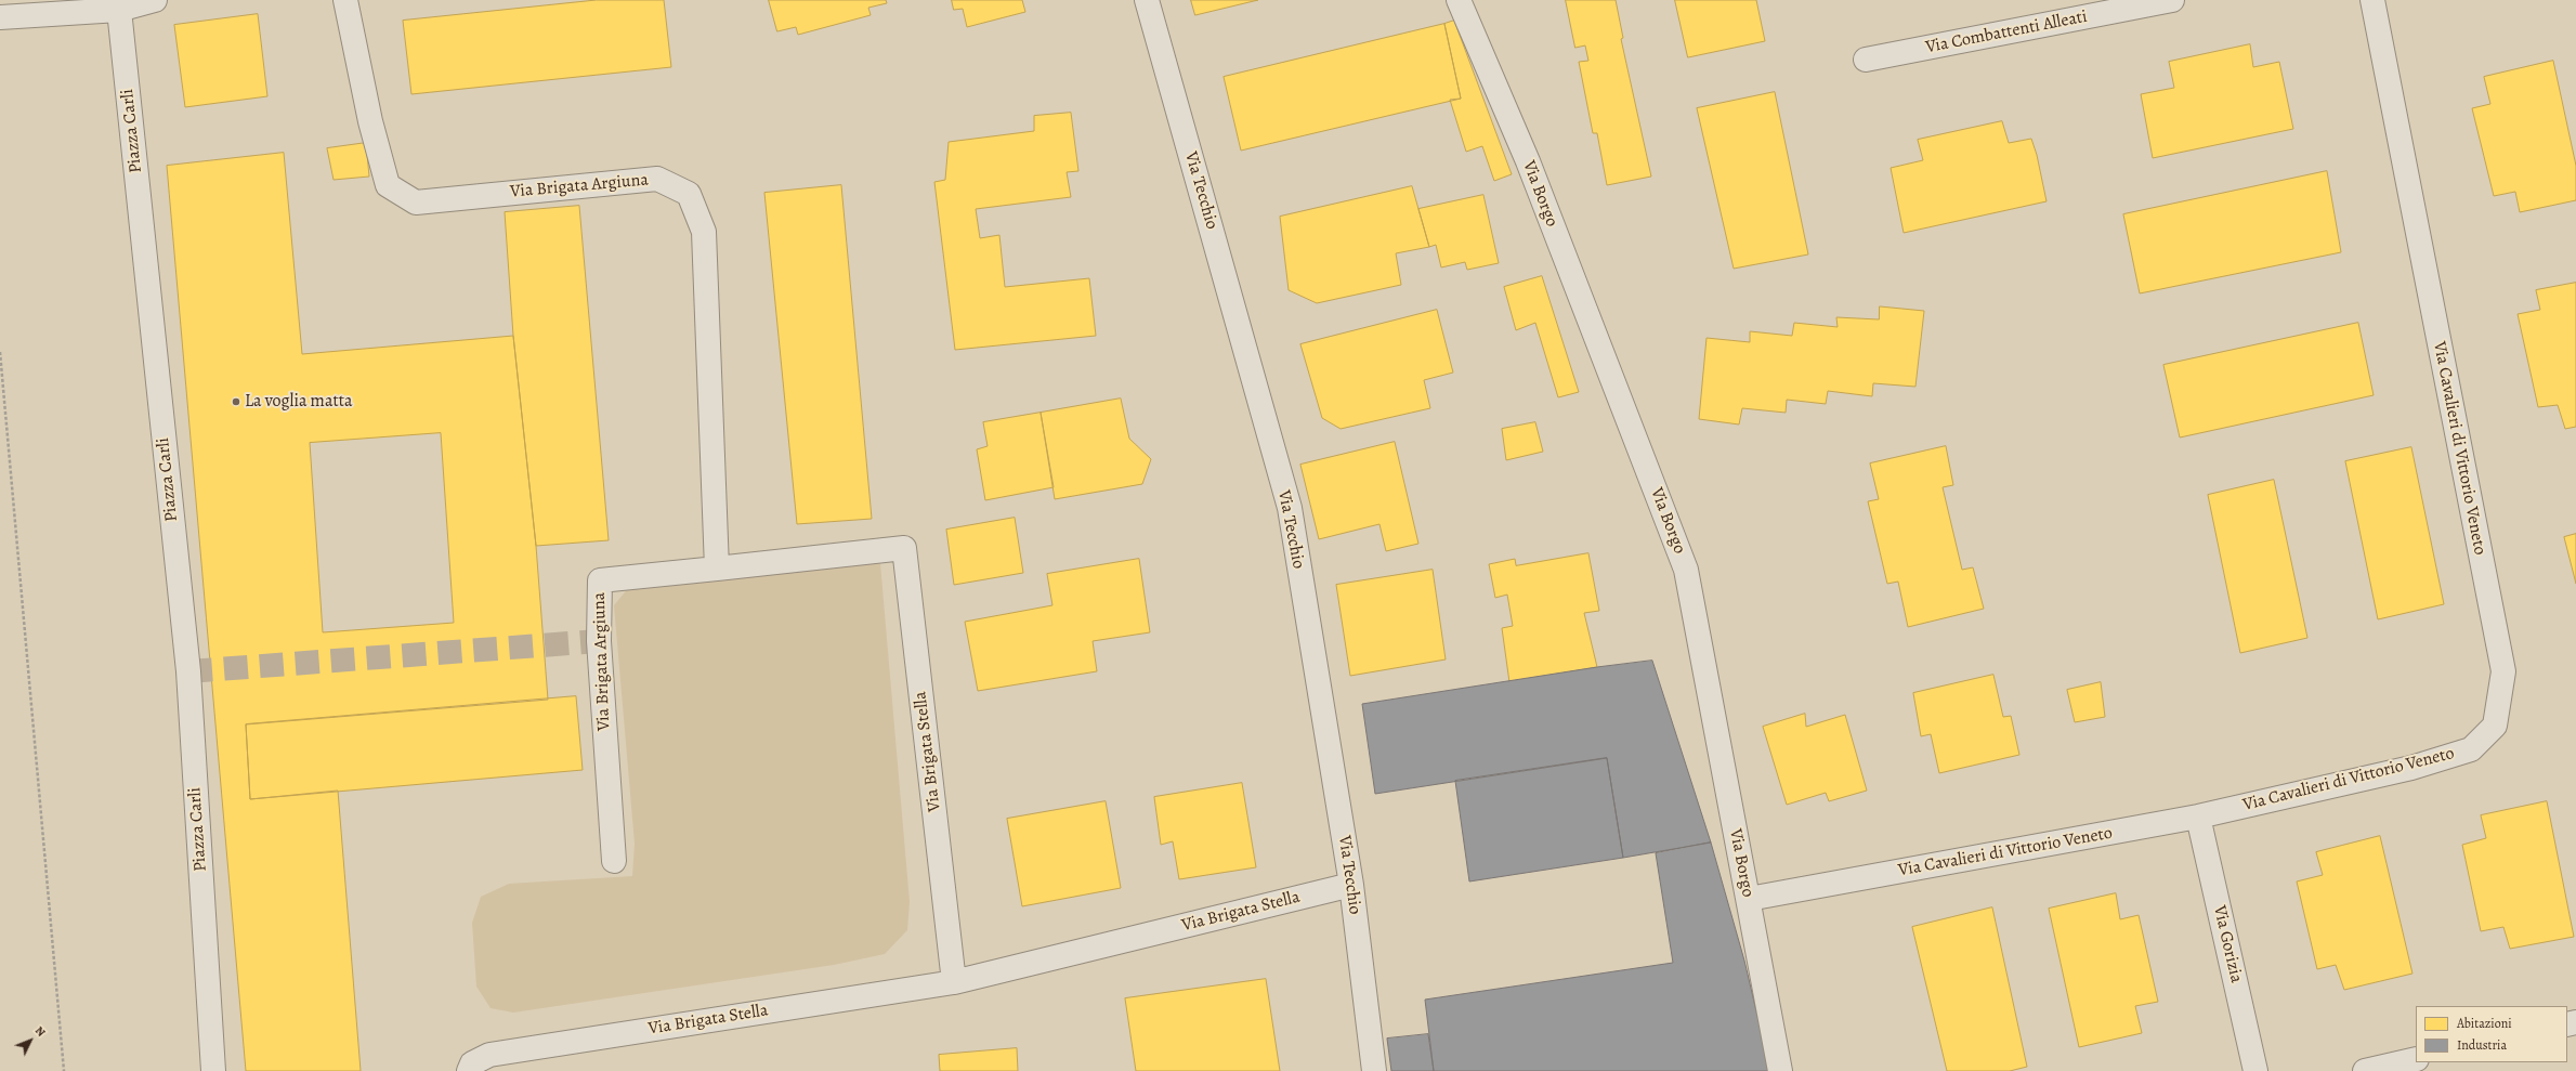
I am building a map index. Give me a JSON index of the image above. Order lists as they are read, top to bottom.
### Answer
{
  "streets": {
    "street": [
      "Via Combattenti Alleati",
      "Piazza Carli",
      "Via Brigata Argiuna",
      "Via Tecchio",
      "Via Borgo",
      "Via Cavalieri di Vittorio Veneto",
      "Via Brigata Stella",
      "Via Gorizia"
    ]
  },
  "crossings": [
    ["Via Brigata Argiuna", "Via Brigata Stella"],
    ["Via Tecchio", "Via Brigata Stella"],
    ["Via Borgo", "Via Cavalieri di Vittorio Veneto"],
    ["Via Cavalieri di Vittorio Veneto", "Via Gorizia"]
  ],
  "places": ["La voglia matta"],
  "legend": ["Abitazioni", "Industria"],
  "north": "top right"
}
